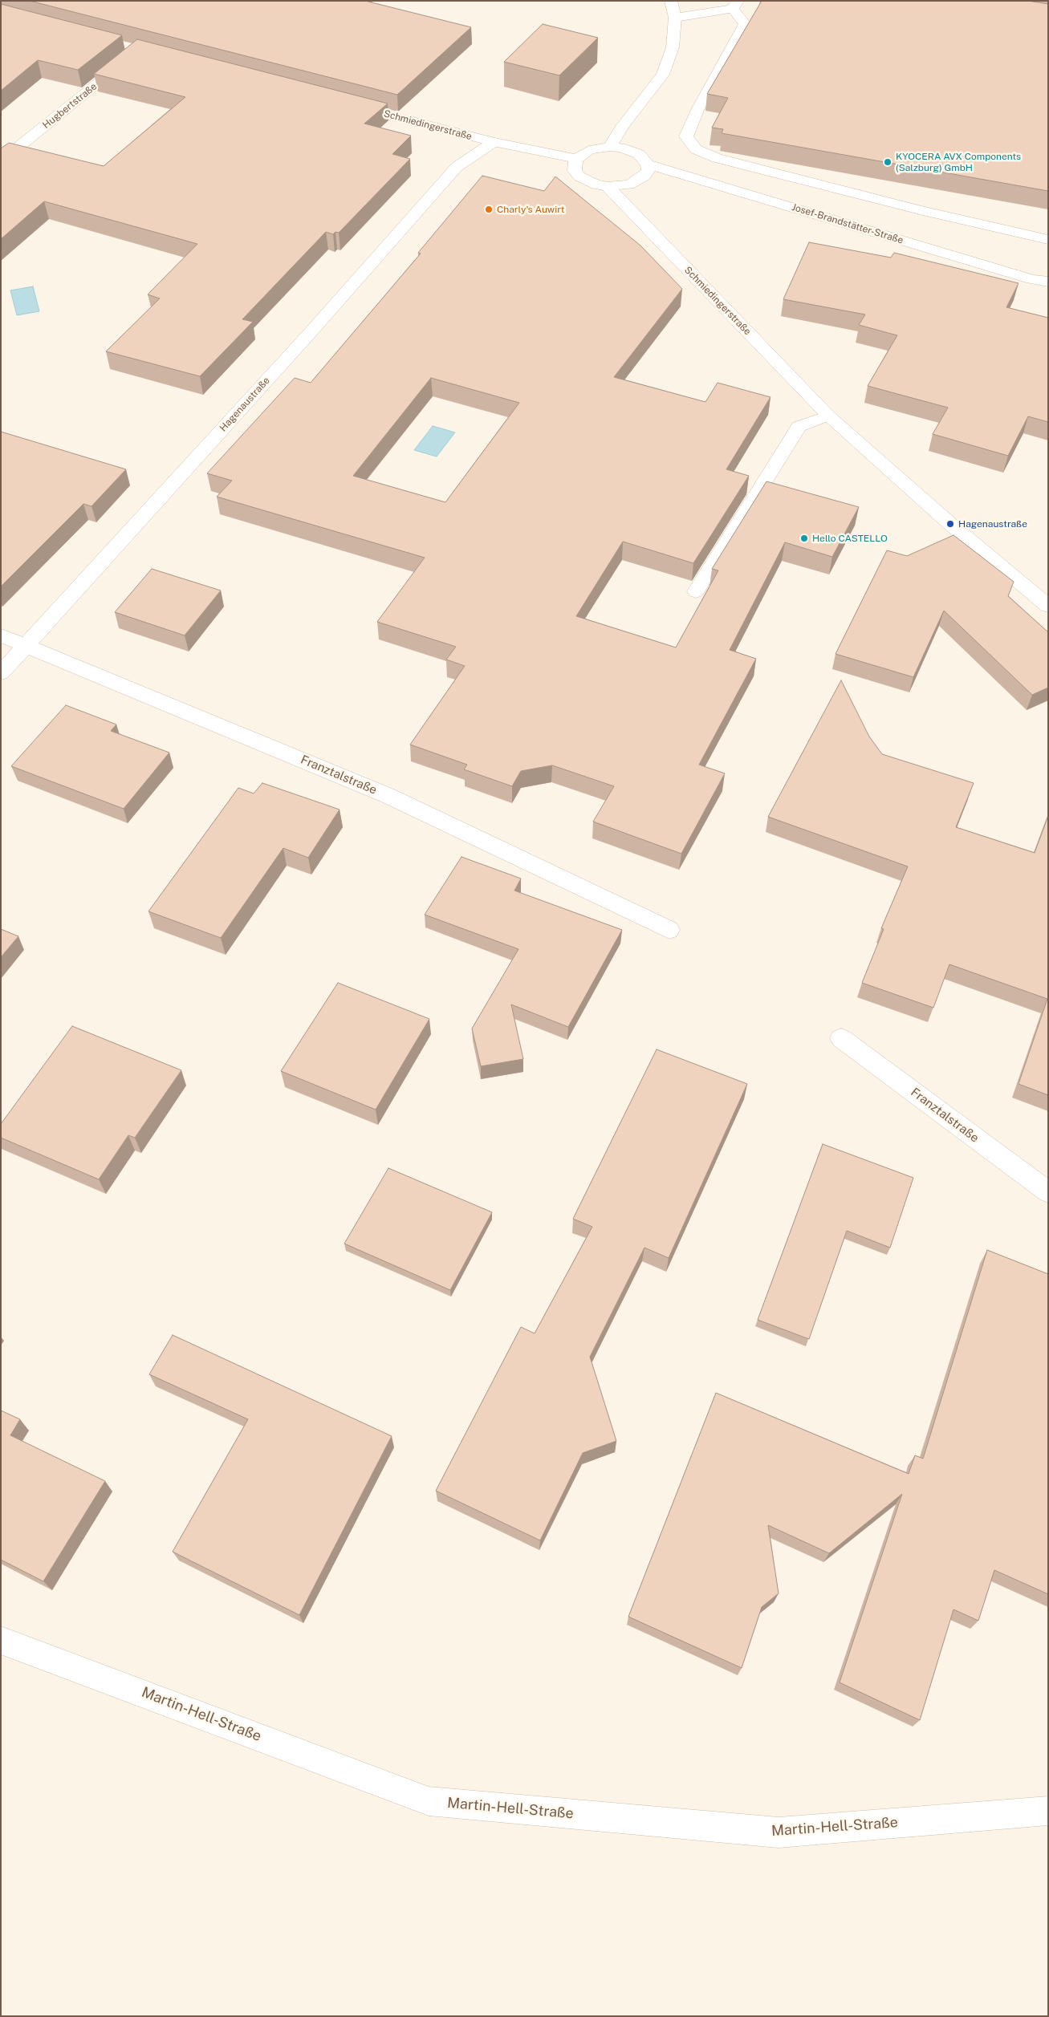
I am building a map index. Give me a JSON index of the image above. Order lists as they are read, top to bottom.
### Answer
{
  "streets": {
    "street": [
      "Hugbertstraße",
      "Schmiedingerstraße",
      "Josef-Brandstätter-Straße",
      "Hagenaustraße",
      "Franztalstraße",
      "Martin-Hell-Straße"
    ]
  },
  "crossings": [
    ["Schmiedingerstraße", "Hagenaustraße"],
    ["Hagenaustraße", "Franztalstraße"]
  ],
  "places": [
    "KYOCERA AVX Components (Salzburg) GmbH",
    "Charly's Auwirt",
    "Hagenaustraße",
    "Hello CASTELLO"
  ]
}
